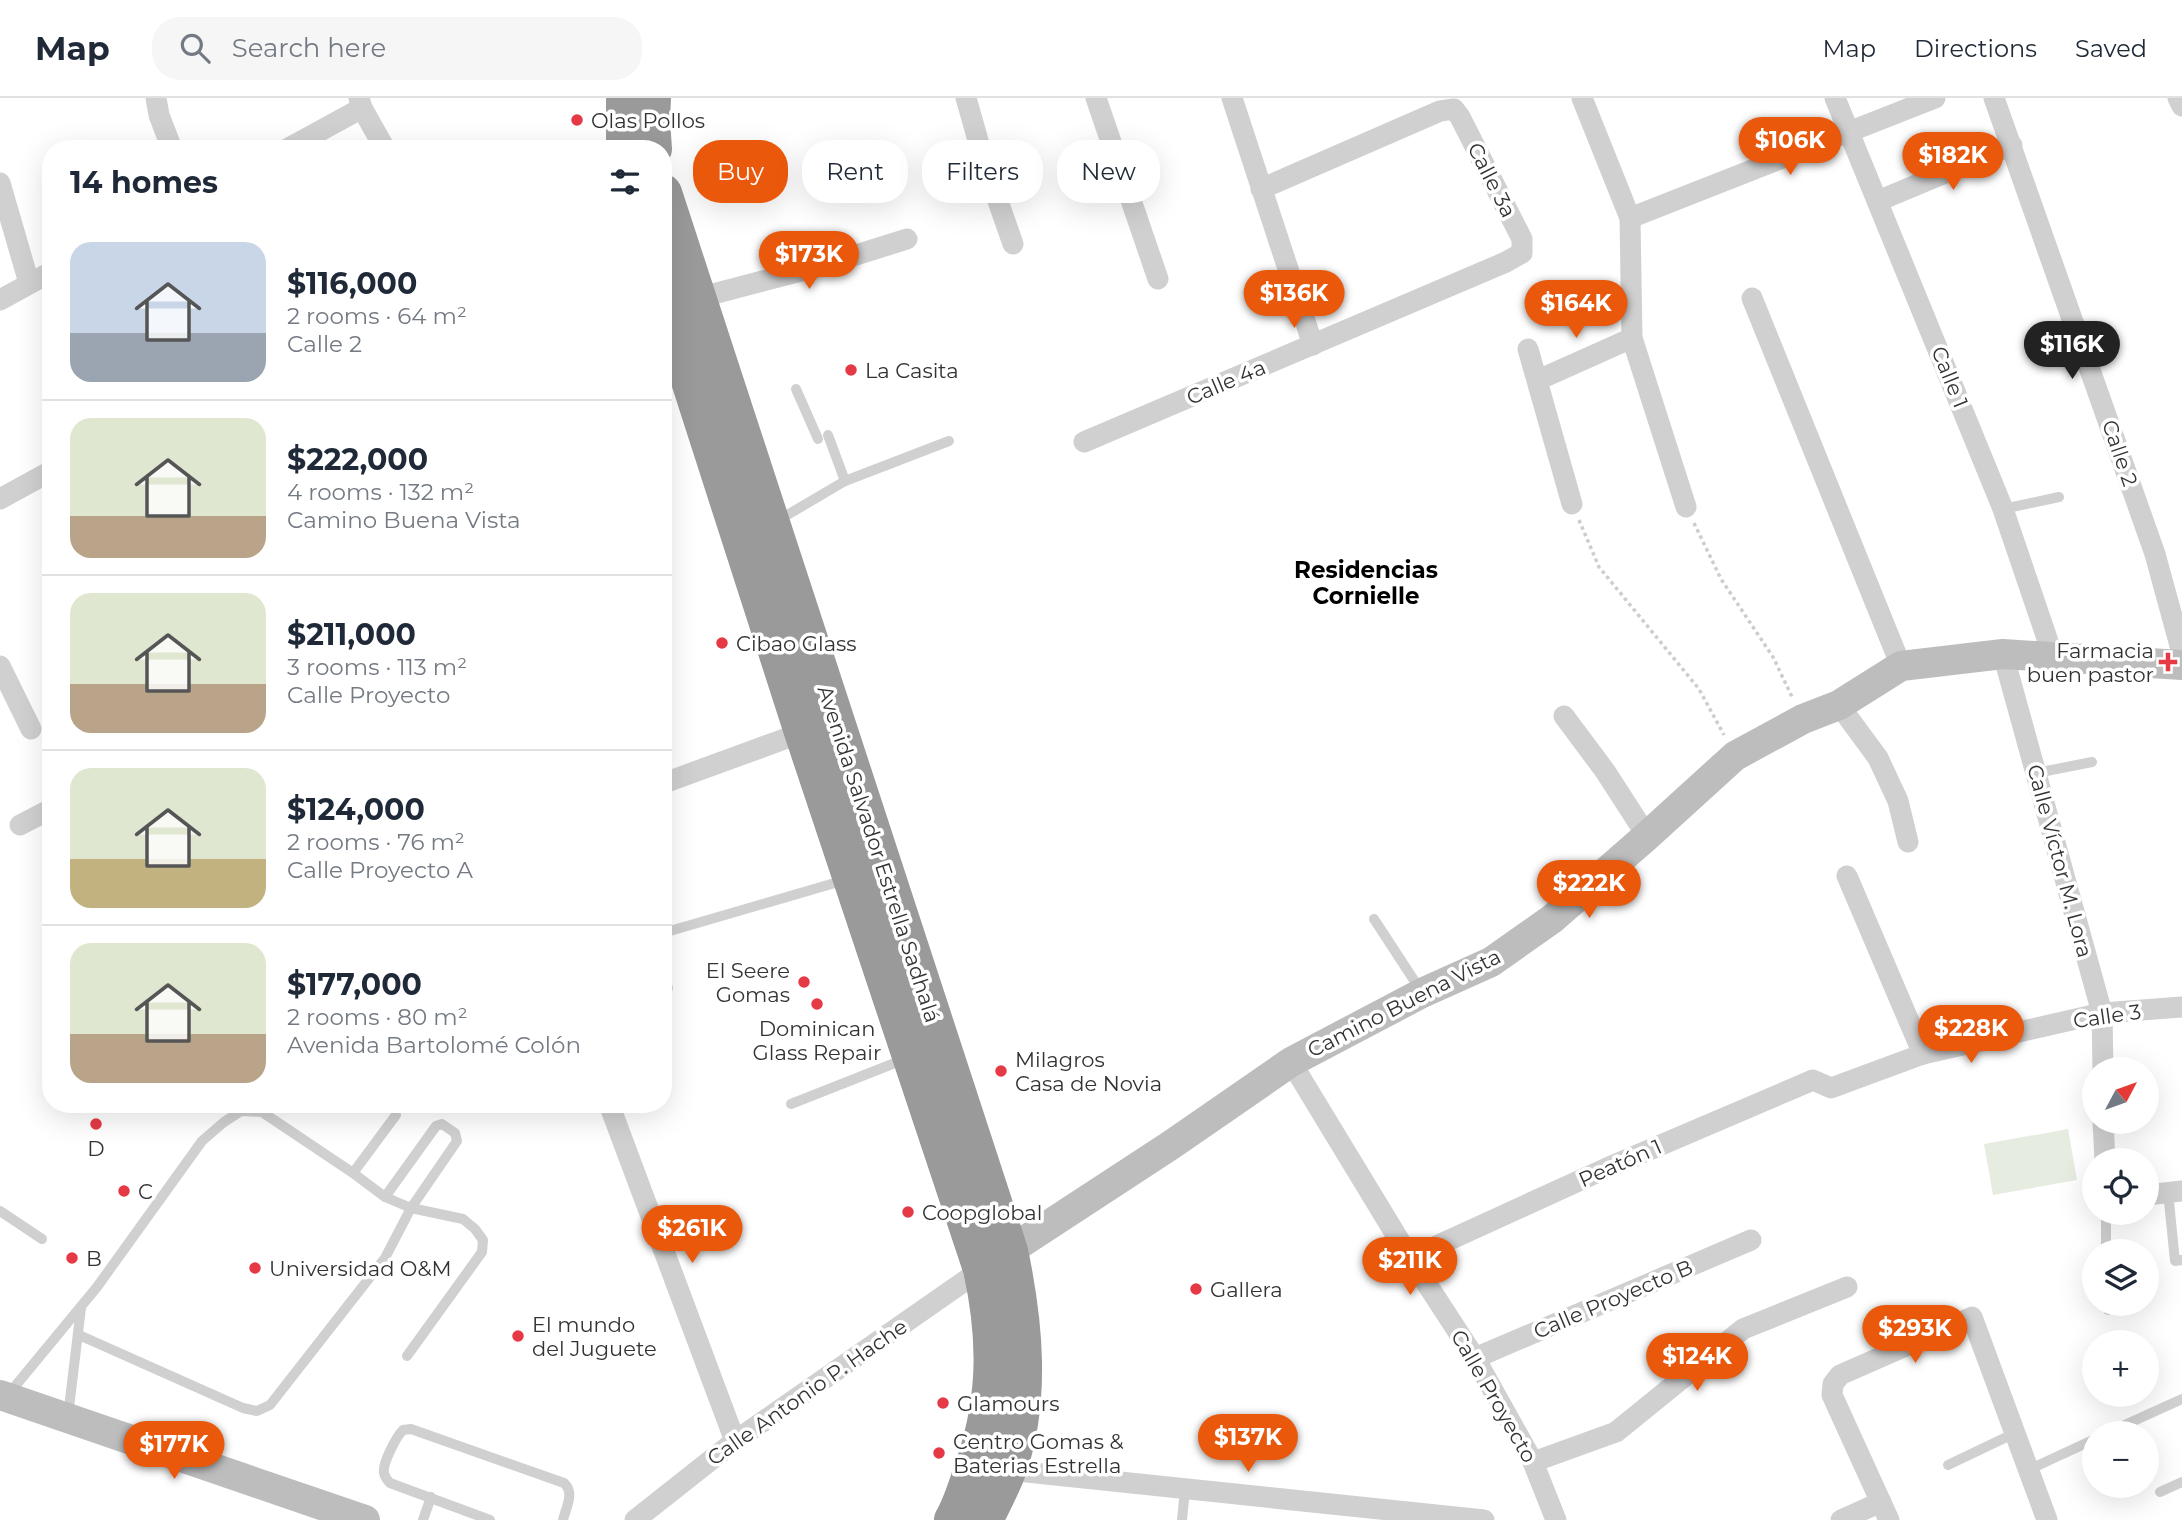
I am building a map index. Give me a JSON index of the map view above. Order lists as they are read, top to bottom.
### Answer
{
  "streets": {
    "highway": ["Avenida Salvador Estrella Sadhalá"],
    "street": [
      "Calle 3a",
      "Calle 1",
      "Calle 4a",
      "Calle 2",
      "Calle Víctor M. Lora",
      "Camino Buena Vista",
      "Calle 3",
      "Peatón 1",
      "Calle Proyecto B",
      "Calle Antonio P. Hache",
      "Calle Proyecto"
    ]
  },
  "crossings": [
    ["Calle 3a", "Calle 4a"],
    ["Calle 1", "Camino Buena Vista"],
    ["Avenida Salvador Estrella Sadhalá", "Camino Buena Vista"],
    ["Avenida Salvador Estrella Sadhalá", "Calle Antonio P. Hache"],
    ["Calle Víctor M. Lora", "Camino Buena Vista"],
    ["Calle Víctor M. Lora", "Calle 3"],
    ["Camino Buena Vista", "Calle Antonio P. Hache"],
    ["Camino Buena Vista", "Calle Proyecto"],
    ["Calle 3", "Peatón 1"],
    ["Peatón 1", "Calle Proyecto"],
    ["Calle Proyecto B", "Calle Proyecto"]
  ],
  "districts": ["Residencias Cornielle"],
  "places": {
    "other": [
      "Olas Pollos",
      "La Casita",
      "Cibao Glass",
      "El Seere Gomas",
      "Dominican Glass Repair",
      "Milagros Casa de Novia",
      "D",
      "C",
      "Coopglobal",
      "B",
      "Universidad O&M",
      "Gallera",
      "El mundo del Juguete",
      "Glamours",
      "Centro Gomas & Baterias Estrella"
    ],
    "health": ["Farmacia buen pastor"]
  },
  "north": "top right",
  "page": {
    "header": "Map",
    "search": "Search here",
    "nav": ["Map", "Directions", "Saved"],
    "price": [
      "$106K",
      "$182K",
      "$173K",
      "$136K",
      "$164K",
      "$116K",
      "$222K",
      "$228K",
      "$261K",
      "$211K",
      "$293K",
      "$124K",
      "$137K",
      "$177K"
    ],
    "chip": [
      "Buy",
      "Rent",
      "Filters",
      "New"
    ],
    "heading": "14 homes",
    "list": [
      {
        "name": "$116,000",
        "note": "2 rooms · 64 m² · Calle 2"
      },
      {
        "name": "$222,000",
        "note": "4 rooms · 132 m² · Camino Buena Vista"
      },
      {
        "name": "$211,000",
        "note": "3 rooms · 113 m² · Calle Proyecto"
      },
      {
        "name": "$124,000",
        "note": "2 rooms · 76 m² · Calle Proyecto A"
      },
      {
        "name": "$177,000",
        "note": "2 rooms · 80 m² · Avenida Bartolomé Colón"
      }
    ],
    "map_buttons": ["+", "−"]
  }
}
